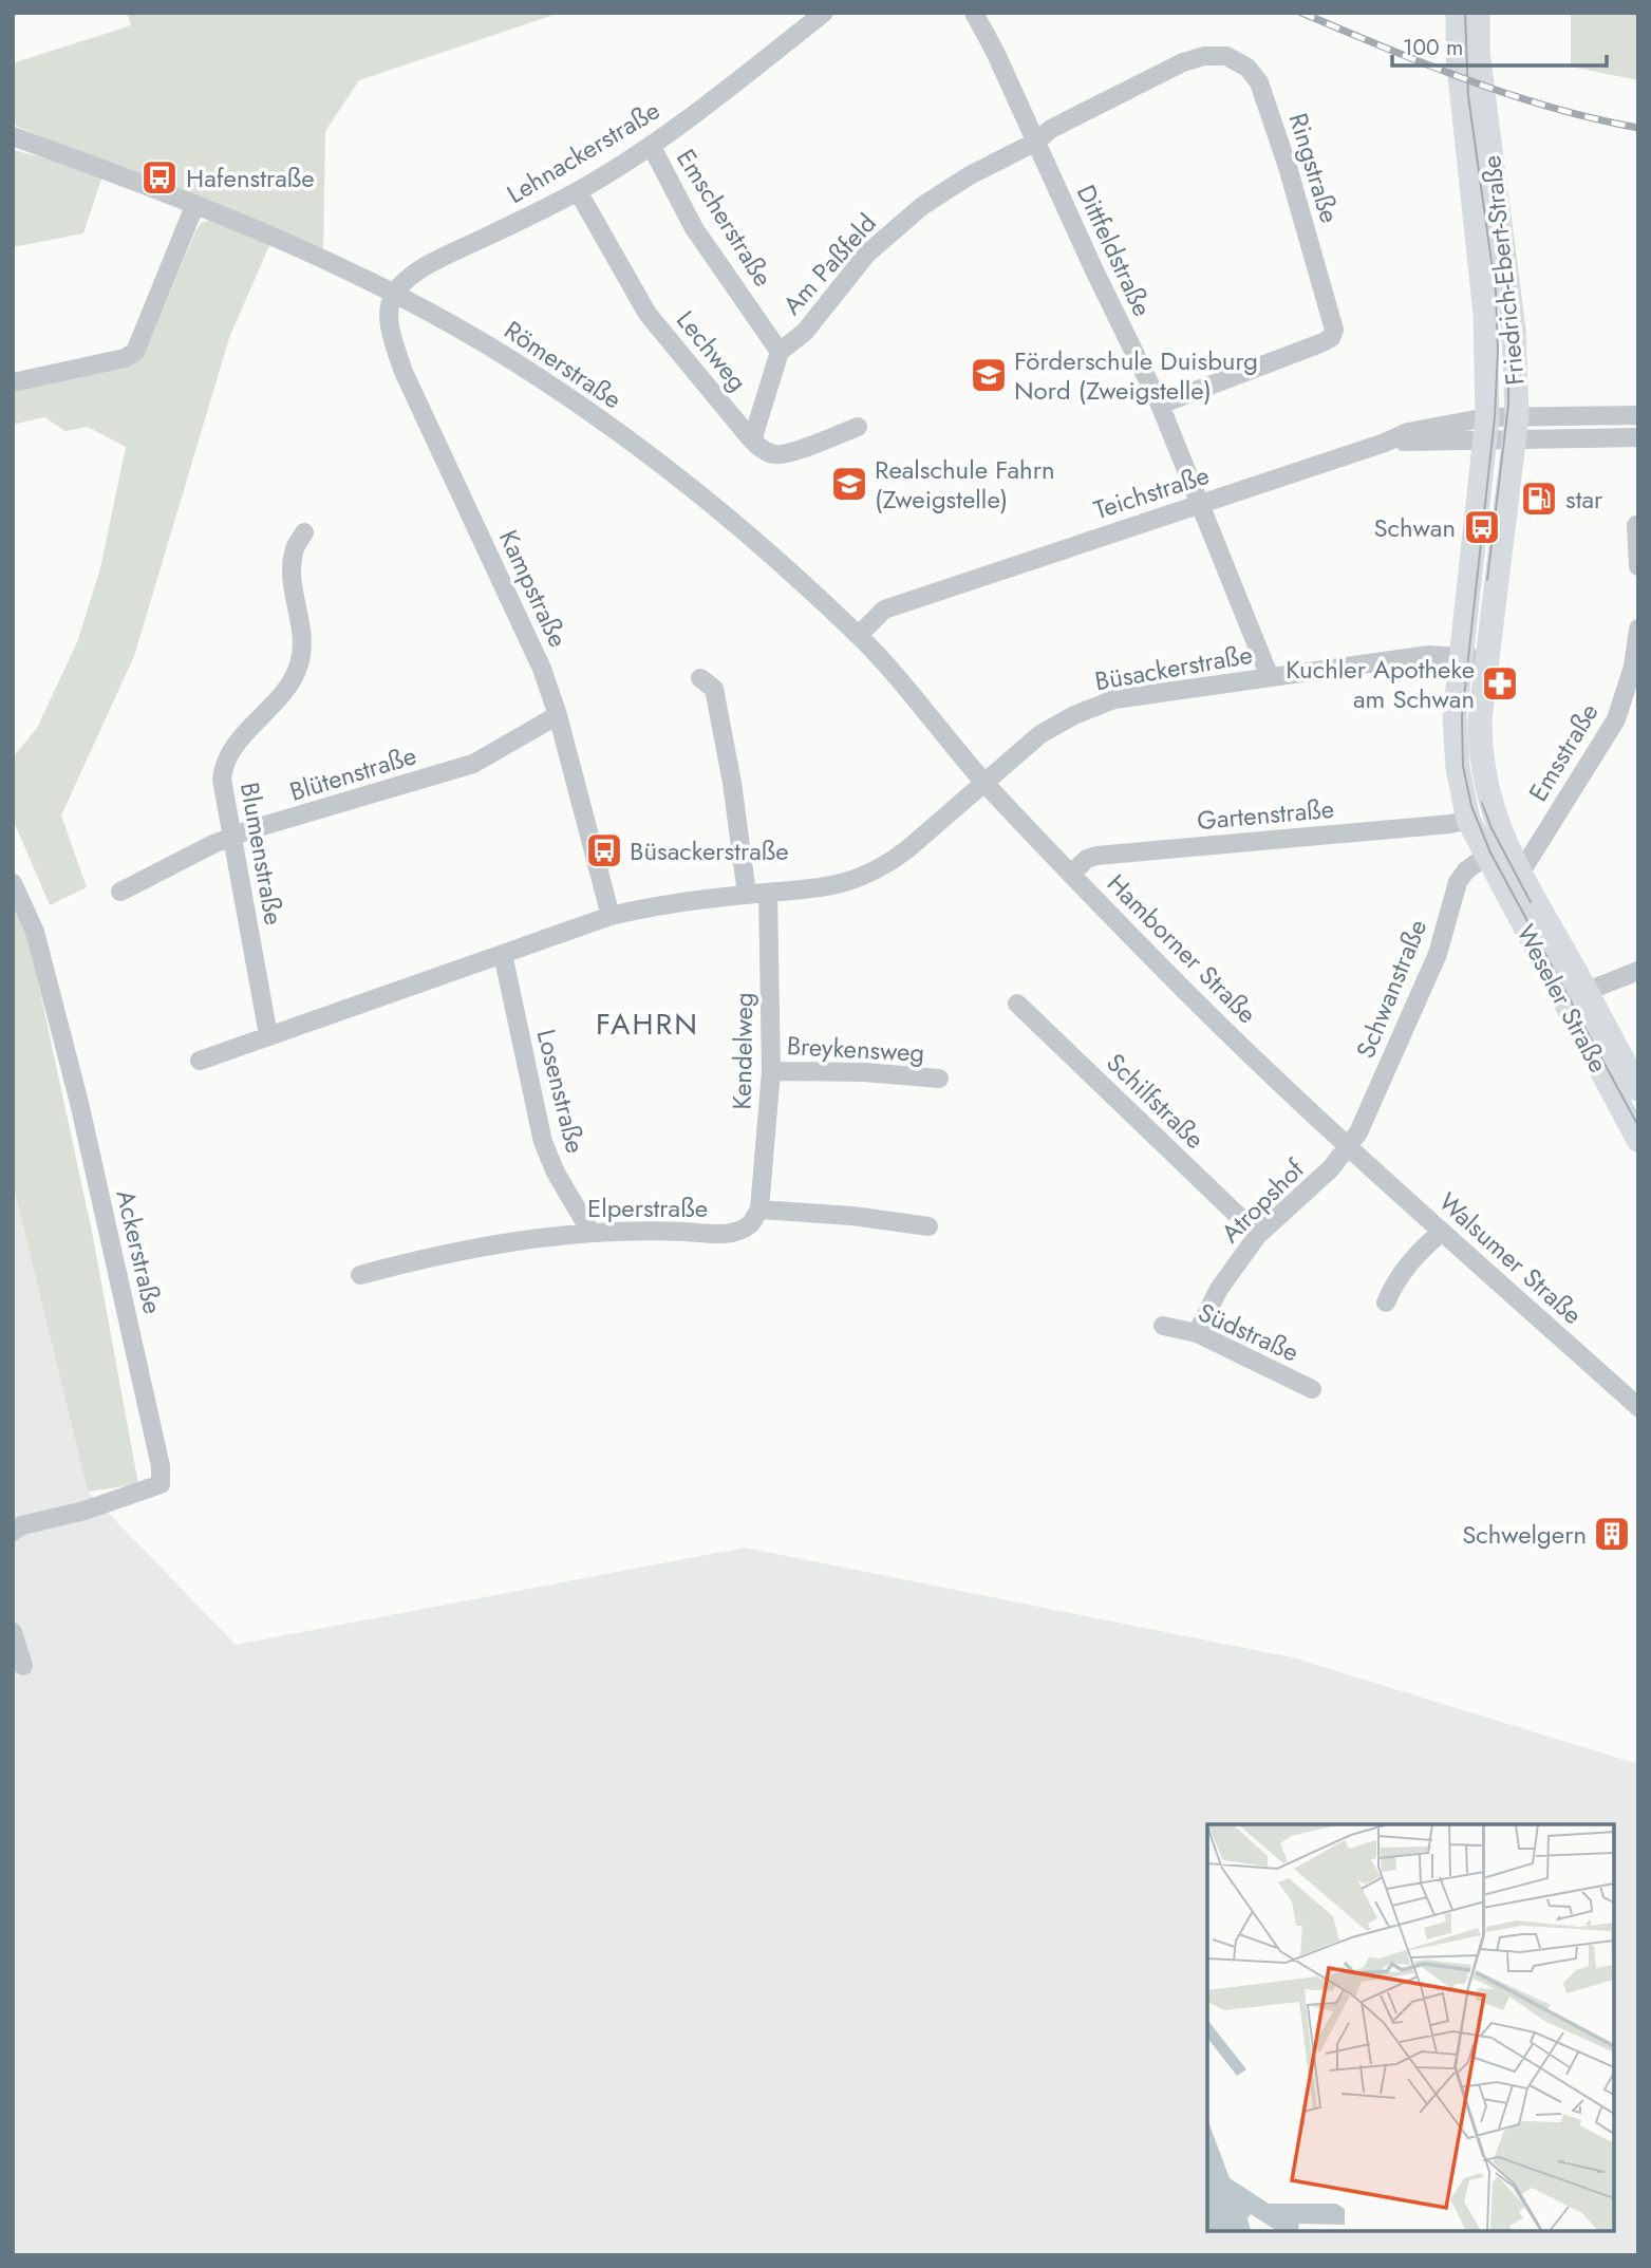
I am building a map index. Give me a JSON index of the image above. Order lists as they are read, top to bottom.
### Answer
{
  "streets": {
    "main road": ["Friedrich-Ebert-Straße", "Weseler Straße"],
    "street": [
      "Lehnackerstraße",
      "Ringstraße",
      "Emscherstraße",
      "Dittfeldstraße",
      "Am Paßfeld",
      "Lechweg",
      "Römerstraße",
      "Teichstraße",
      "Kampstraße",
      "Büsackerstraße",
      "Emsstraße",
      "Blütenstraße",
      "Gartenstraße",
      "Blumenstraße",
      "Hamborner Straße",
      "Schwanstraße",
      "Breykensweg",
      "Kendelweg",
      "Losenstraße",
      "Schilfstraße",
      "Atropshof",
      "Elperstraße",
      "Ackerstraße",
      "Walsumer Straße",
      "Südstraße"
    ]
  },
  "crossings": [
    ["Lehnackerstraße", "Emscherstraße"],
    ["Lehnackerstraße", "Lechweg"],
    ["Lehnackerstraße", "Römerstraße"],
    ["Lehnackerstraße", "Kampstraße"],
    ["Ringstraße", "Dittfeldstraße"],
    ["Ringstraße", "Am Paßfeld"],
    ["Emscherstraße", "Am Paßfeld"],
    ["Dittfeldstraße", "Am Paßfeld"],
    ["Dittfeldstraße", "Teichstraße"],
    ["Dittfeldstraße", "Büsackerstraße"],
    ["Am Paßfeld", "Lechweg"],
    ["Friedrich-Ebert-Straße", "Teichstraße"],
    ["Friedrich-Ebert-Straße", "Büsackerstraße"],
    ["Friedrich-Ebert-Straße", "Emsstraße"],
    ["Friedrich-Ebert-Straße", "Gartenstraße"],
    ["Friedrich-Ebert-Straße", "Schwanstraße"],
    ["Friedrich-Ebert-Straße", "Weseler Straße"],
    ["Römerstraße", "Teichstraße"],
    ["Römerstraße", "Kampstraße"],
    ["Römerstraße", "Büsackerstraße"],
    ["Römerstraße", "Hamborner Straße"],
    ["Kampstraße", "Büsackerstraße"],
    ["Kampstraße", "Blütenstraße"],
    ["Büsackerstraße", "Blumenstraße"],
    ["Büsackerstraße", "Hamborner Straße"],
    ["Büsackerstraße", "Kendelweg"],
    ["Büsackerstraße", "Losenstraße"],
    ["Emsstraße", "Weseler Straße"],
    ["Blütenstraße", "Blumenstraße"],
    ["Gartenstraße", "Hamborner Straße"],
    ["Hamborner Straße", "Schwanstraße"],
    ["Hamborner Straße", "Atropshof"],
    ["Hamborner Straße", "Walsumer Straße"],
    ["Schwanstraße", "Weseler Straße"],
    ["Schwanstraße", "Atropshof"],
    ["Schwanstraße", "Walsumer Straße"],
    ["Breykensweg", "Kendelweg"],
    ["Kendelweg", "Elperstraße"],
    ["Losenstraße", "Elperstraße"],
    ["Schilfstraße", "Atropshof"],
    ["Atropshof", "Walsumer Straße"],
    ["Atropshof", "Südstraße"]
  ],
  "districts": ["FAHRN"],
  "places": {
    "bus stop": ["Hafenstraße", "Schwan", "Büsackerstraße"],
    "school or university": ["Förderschule Duisburg Nord (Zweigstelle)", "Realschule Fahrn (Zweigstelle)"],
    "fuel station": ["star"],
    "pharmacy": ["Kuchler Apotheke am Schwan"],
    "building": ["Schwelgern"]
  },
  "scale_bar": "100 m"
}
